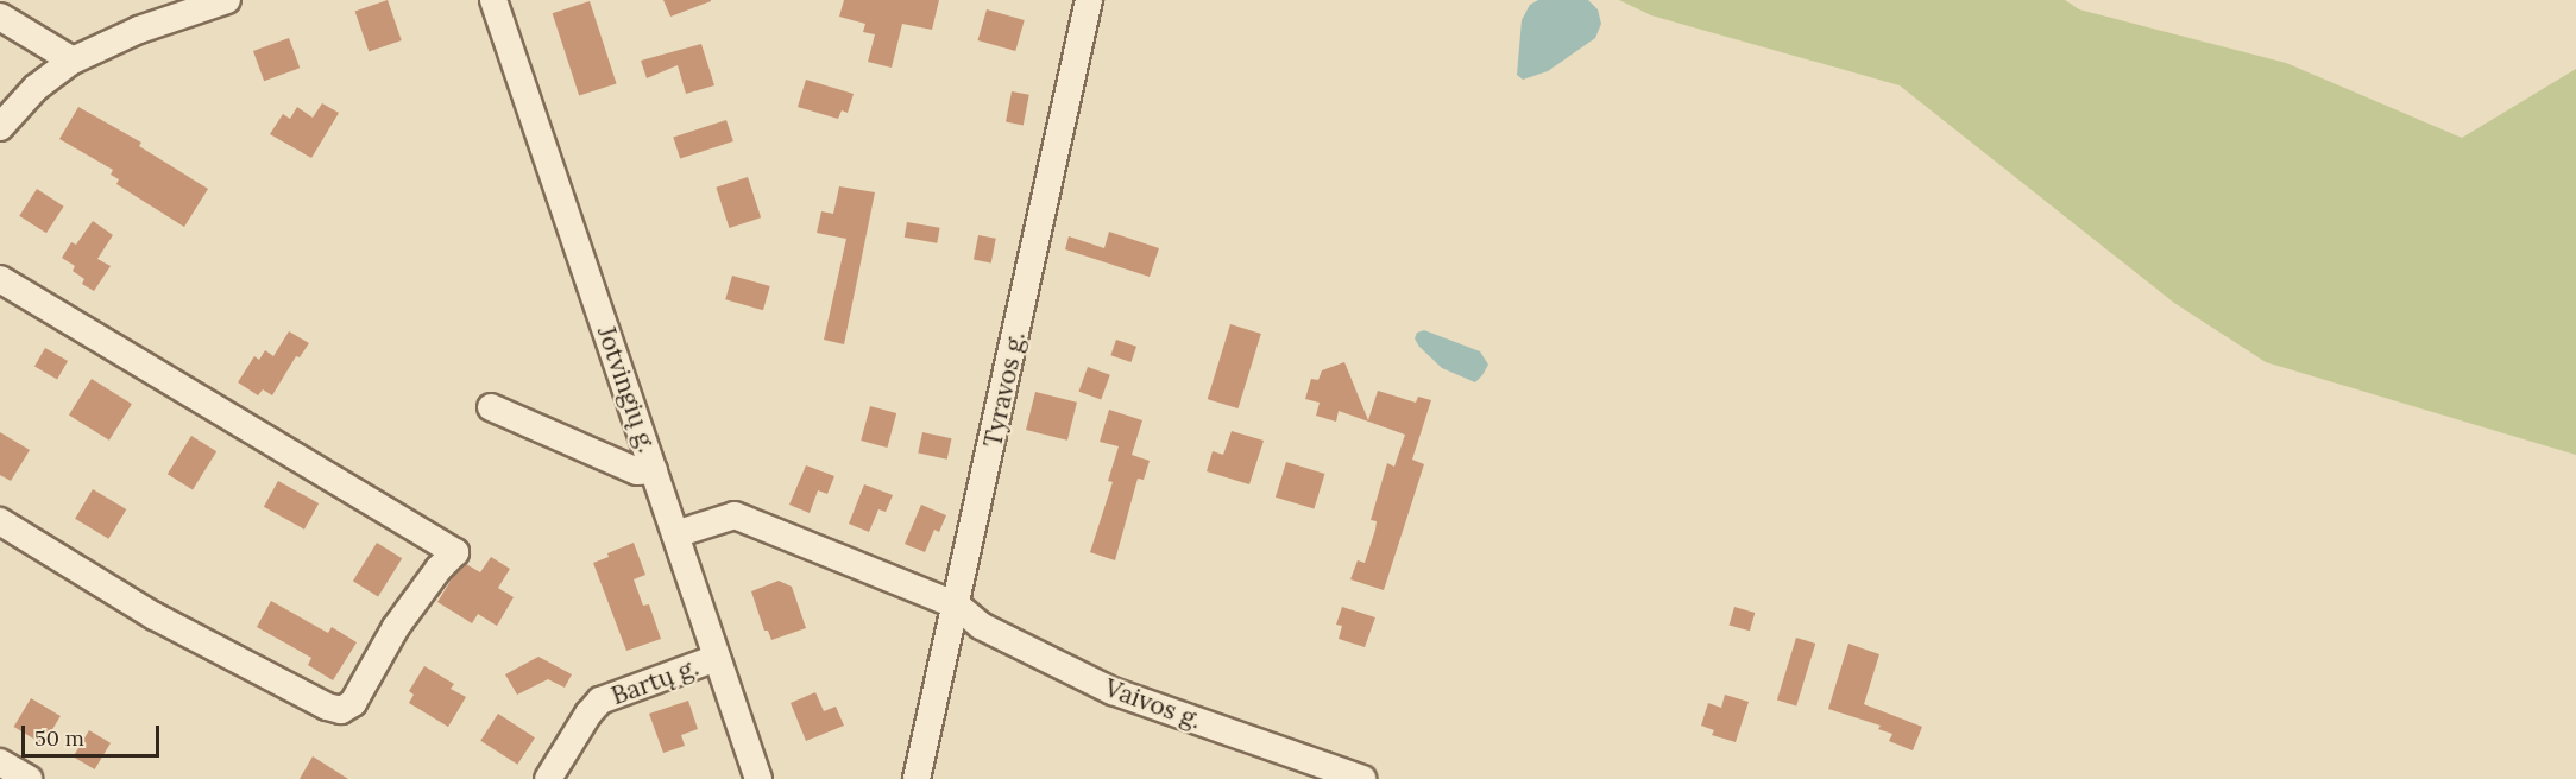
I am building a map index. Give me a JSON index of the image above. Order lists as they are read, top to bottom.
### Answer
{
  "streets": {
    "street": [
      "Jotvingių g.",
      "Tyravos g.",
      "Bartų g.",
      "Vaivos g."
    ]
  },
  "crossings": [
    ["Jotvingių g.", "Bartų g."],
    ["Jotvingių g.", "Vaivos g."],
    ["Tyravos g.", "Vaivos g."]
  ],
  "scale_bar": "50 m"
}
